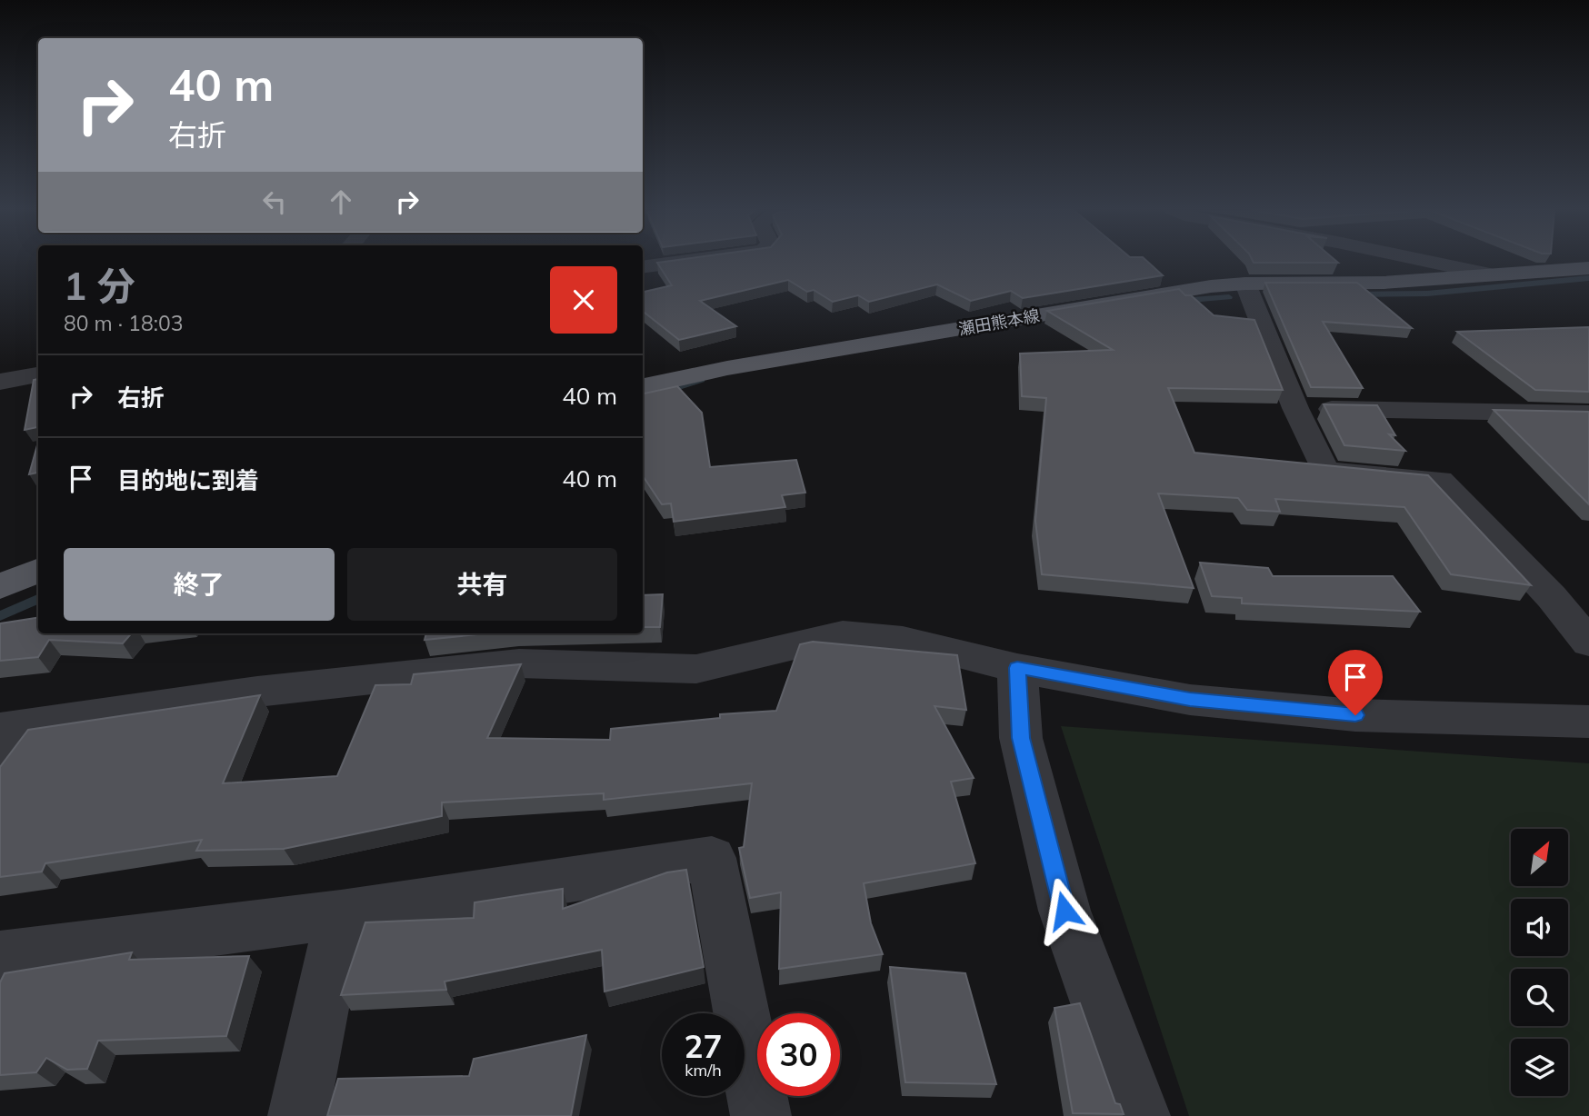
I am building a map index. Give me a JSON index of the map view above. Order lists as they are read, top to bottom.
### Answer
{
  "streets": {
    "main road": ["瀬田熊本線"]
  },
  "north": "top right",
  "page": {
    "turn": ["40 m", "右折"],
    "heading": ["1 分", "80 m · 18:03"],
    "list": [
      {
        "name": "右折",
        "value": "40 m"
      },
      {
        "name": "目的地に到着",
        "value": "40 m"
      }
    ],
    "buttons": ["終了", "共有"],
    "speed": "27 km/h",
    "limit": "30"
  }
}
